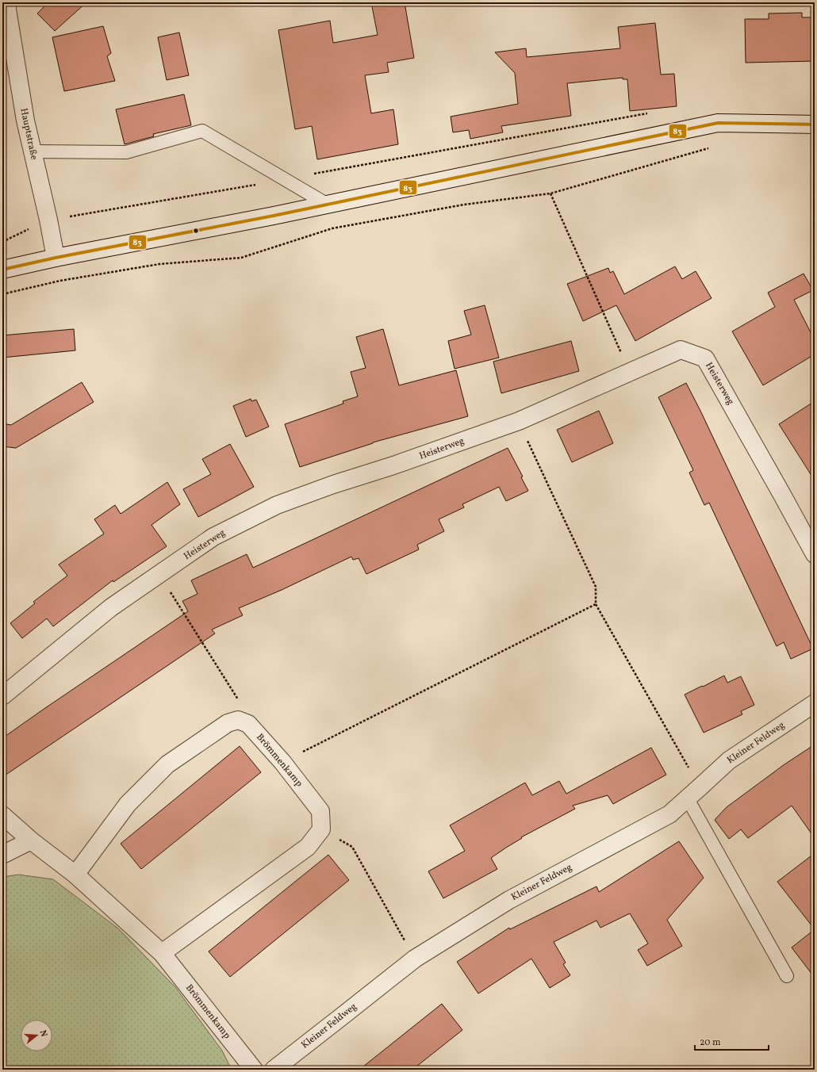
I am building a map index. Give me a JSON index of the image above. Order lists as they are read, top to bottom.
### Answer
{
  "streets": {
    "street": [
      "Hauptstraße",
      "Heisterweg",
      "Kleiner Feldweg",
      "Brömmenkamp"
    ]
  },
  "lines": ["transit line 83"],
  "scale_bar": "20 m",
  "north": "right"
}
